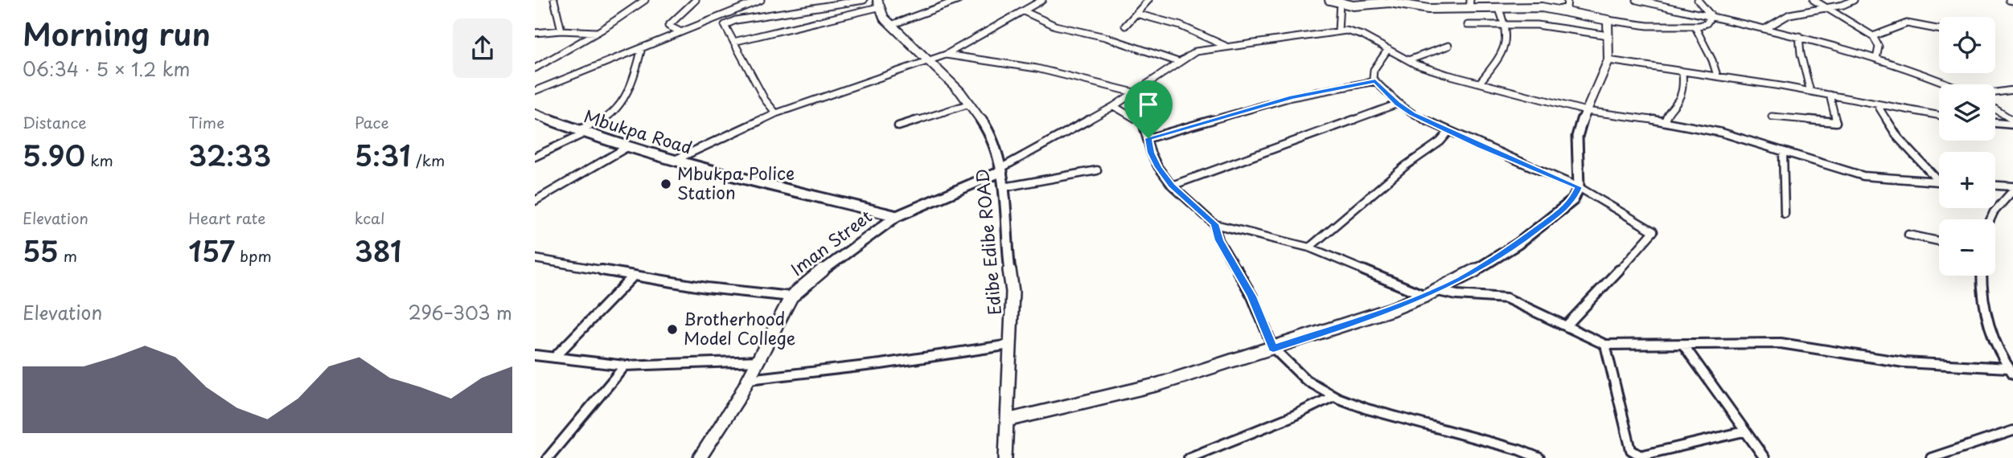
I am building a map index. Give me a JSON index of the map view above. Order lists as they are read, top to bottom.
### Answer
{
  "streets": {
    "street": ["Mbukpa Road", "Edibe Edibe ROAD", "Iman Street"]
  },
  "crossings": [
    ["Mbukpa Road", "Iman Street"],
    ["Edibe Edibe ROAD", "Iman Street"]
  ],
  "places": ["Mbukpa Police Station", "Brotherhood Model College"],
  "page": {
    "heading": ["Morning run", "06:34 · 5 × 1.2 km"],
    "map_buttons": ["+", "−"],
    "stats": [
      ["Distance", "5.90 km"],
      ["Time", "32:33"],
      ["Pace", "5:31 /km"],
      ["Elevation", "55 m"],
      ["Heart rate", "157 bpm"],
      ["kcal", "381"]
    ],
    "chart": ["Elevation", "296–303 m"]
  }
}
